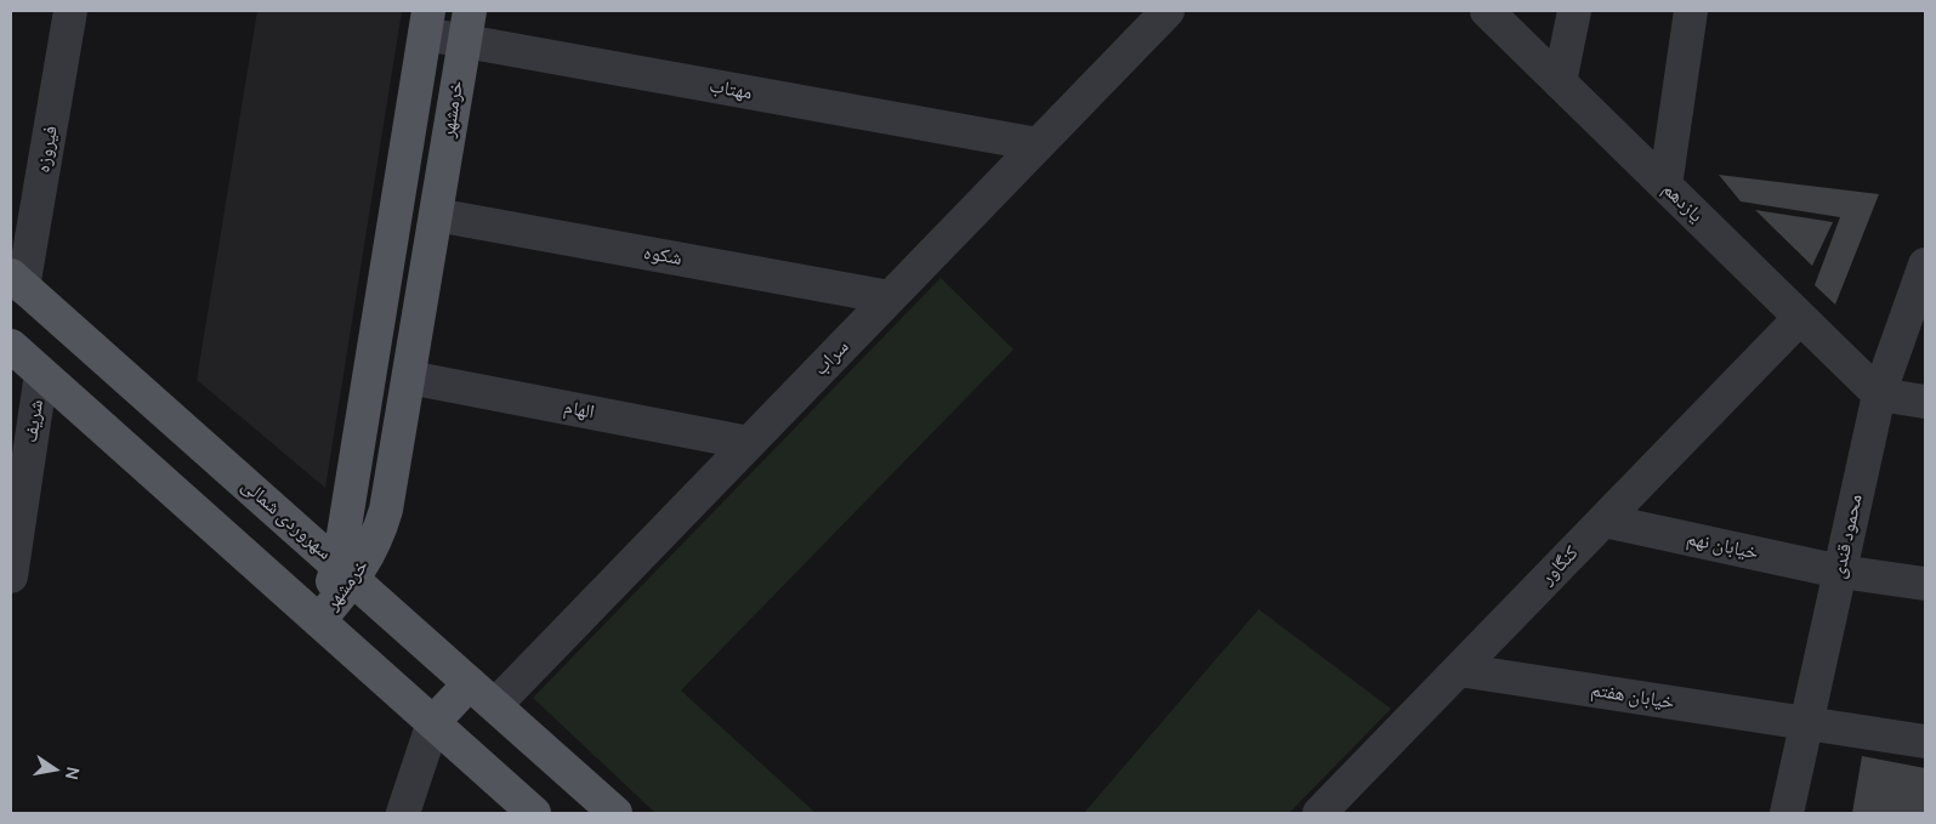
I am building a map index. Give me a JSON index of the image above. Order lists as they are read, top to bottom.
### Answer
{
  "streets": {
    "main road": ["خرمشهر", "سهروردی شمالی"],
    "street": [
      "مهتاب",
      "فیروزه",
      "یازدهم",
      "شکوه",
      "سراب",
      "الهام",
      "شریف",
      "محمود قندی",
      "خیابان نهم",
      "کنگاور",
      "خیابان هفتم"
    ]
  },
  "crossings": [
    ["مهتاب", "خرمشهر"],
    ["مهتاب", "سراب"],
    ["خرمشهر", "شکوه"],
    ["خرمشهر", "الهام"],
    ["خرمشهر", "سهروردی شمالی"],
    ["فیروزه", "سهروردی شمالی"],
    ["یازدهم", "محمود قندی"],
    ["یازدهم", "کنگاور"],
    ["شکوه", "سراب"],
    ["سراب", "الهام"],
    ["سراب", "سهروردی شمالی"],
    ["محمود قندی", "خیابان نهم"],
    ["محمود قندی", "خیابان هفتم"],
    ["خیابان نهم", "کنگاور"],
    ["کنگاور", "خیابان هفتم"]
  ],
  "north": "right"
}
